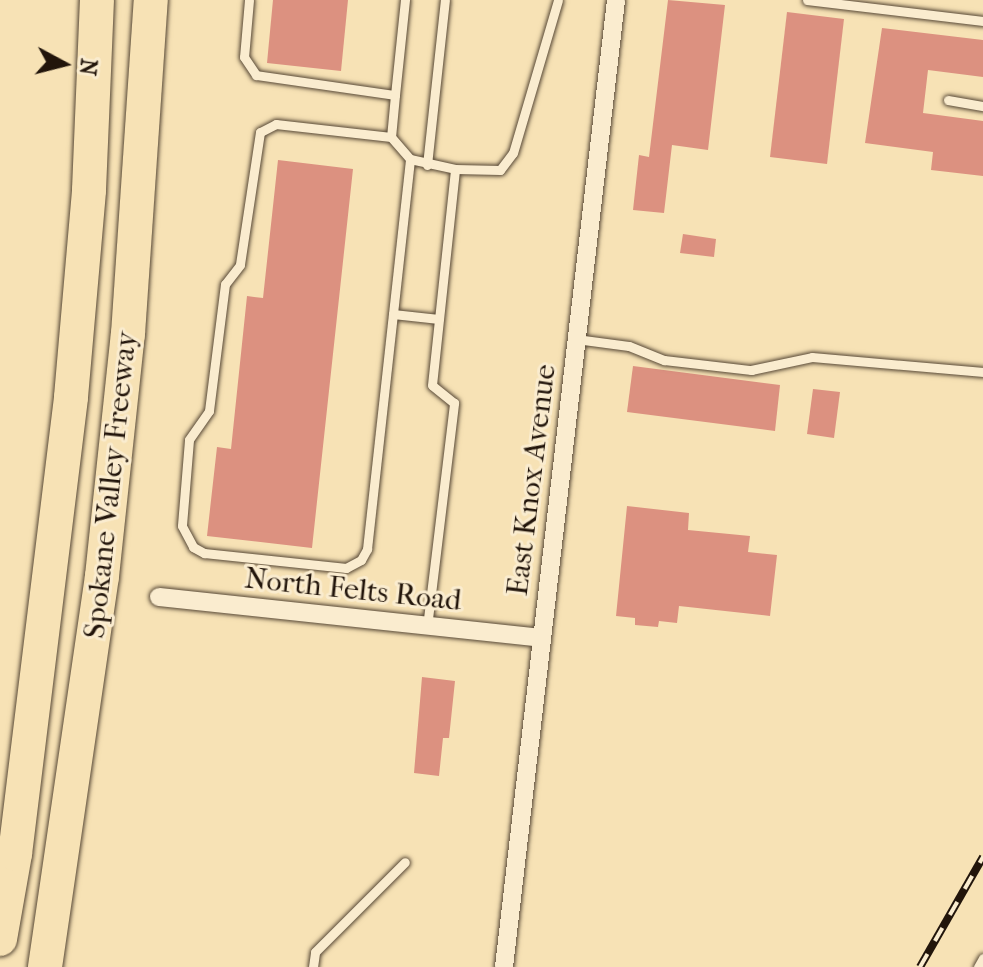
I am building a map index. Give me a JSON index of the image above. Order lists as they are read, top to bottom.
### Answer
{
  "streets": {
    "highway": ["Spokane Valley Freeway"],
    "street": ["East Knox Avenue", "North Felts Road"]
  },
  "crossings": [
    ["East Knox Avenue", "North Felts Road"]
  ],
  "north": "right"
}
